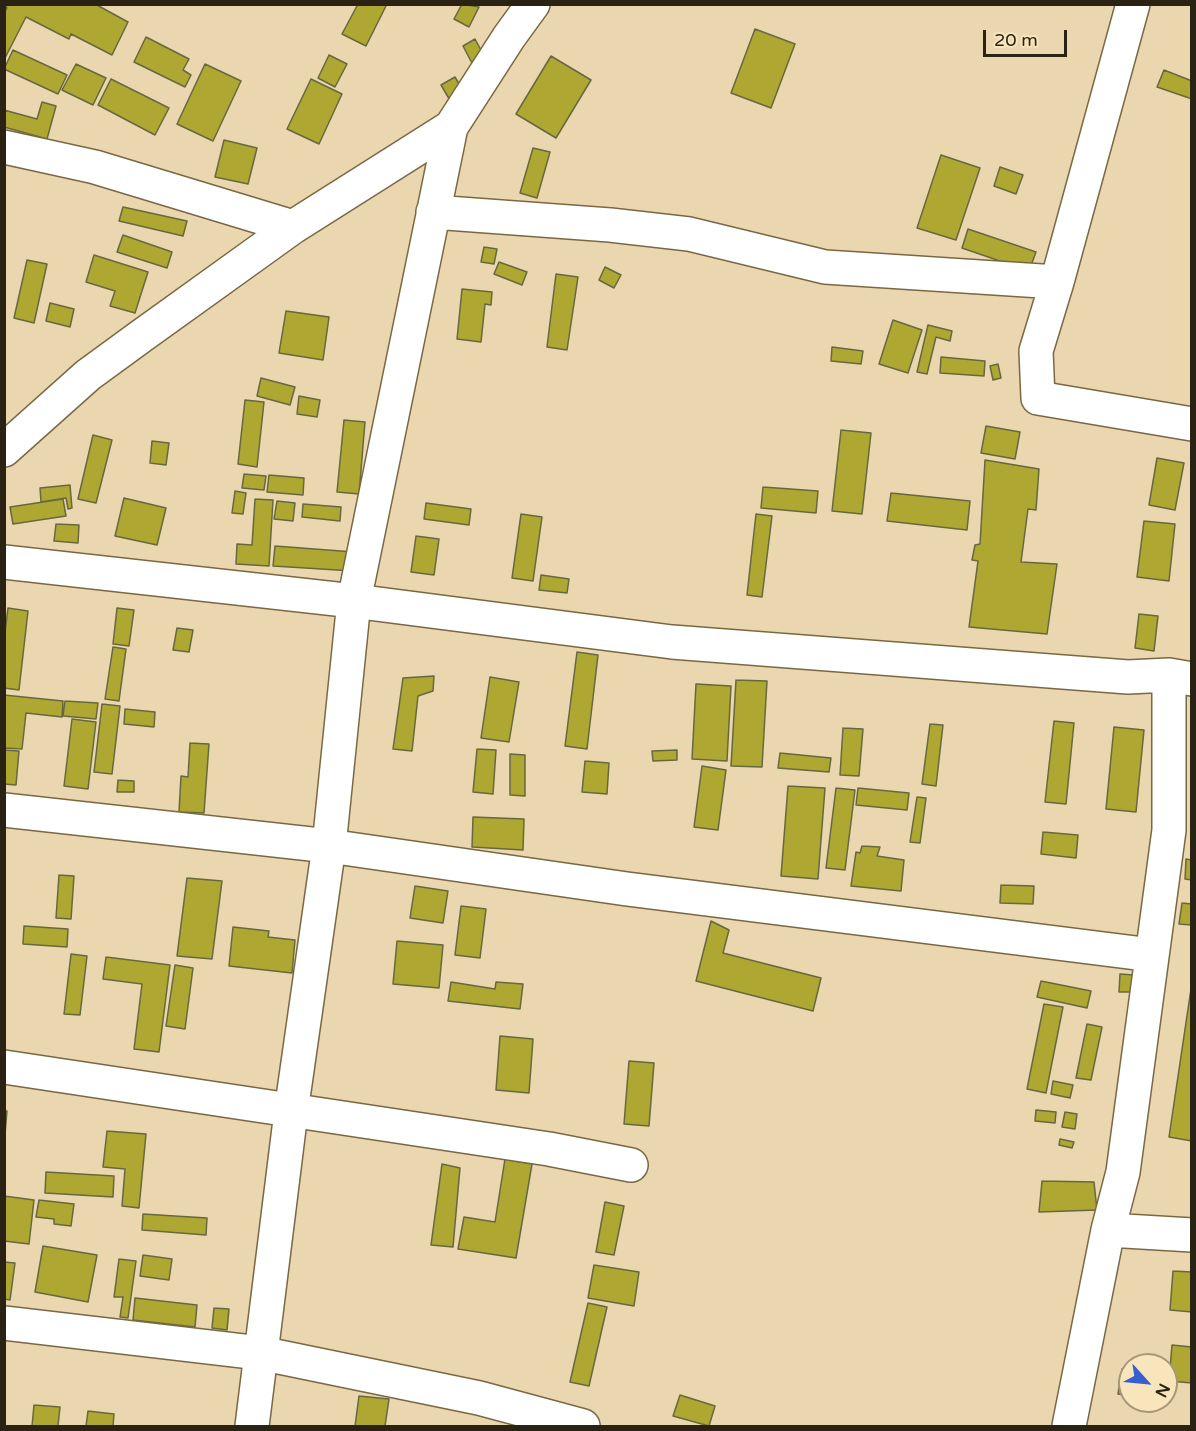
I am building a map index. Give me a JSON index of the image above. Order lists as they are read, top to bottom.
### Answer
{
  "scale_bar": "20 m",
  "north": "bottom right"
}
